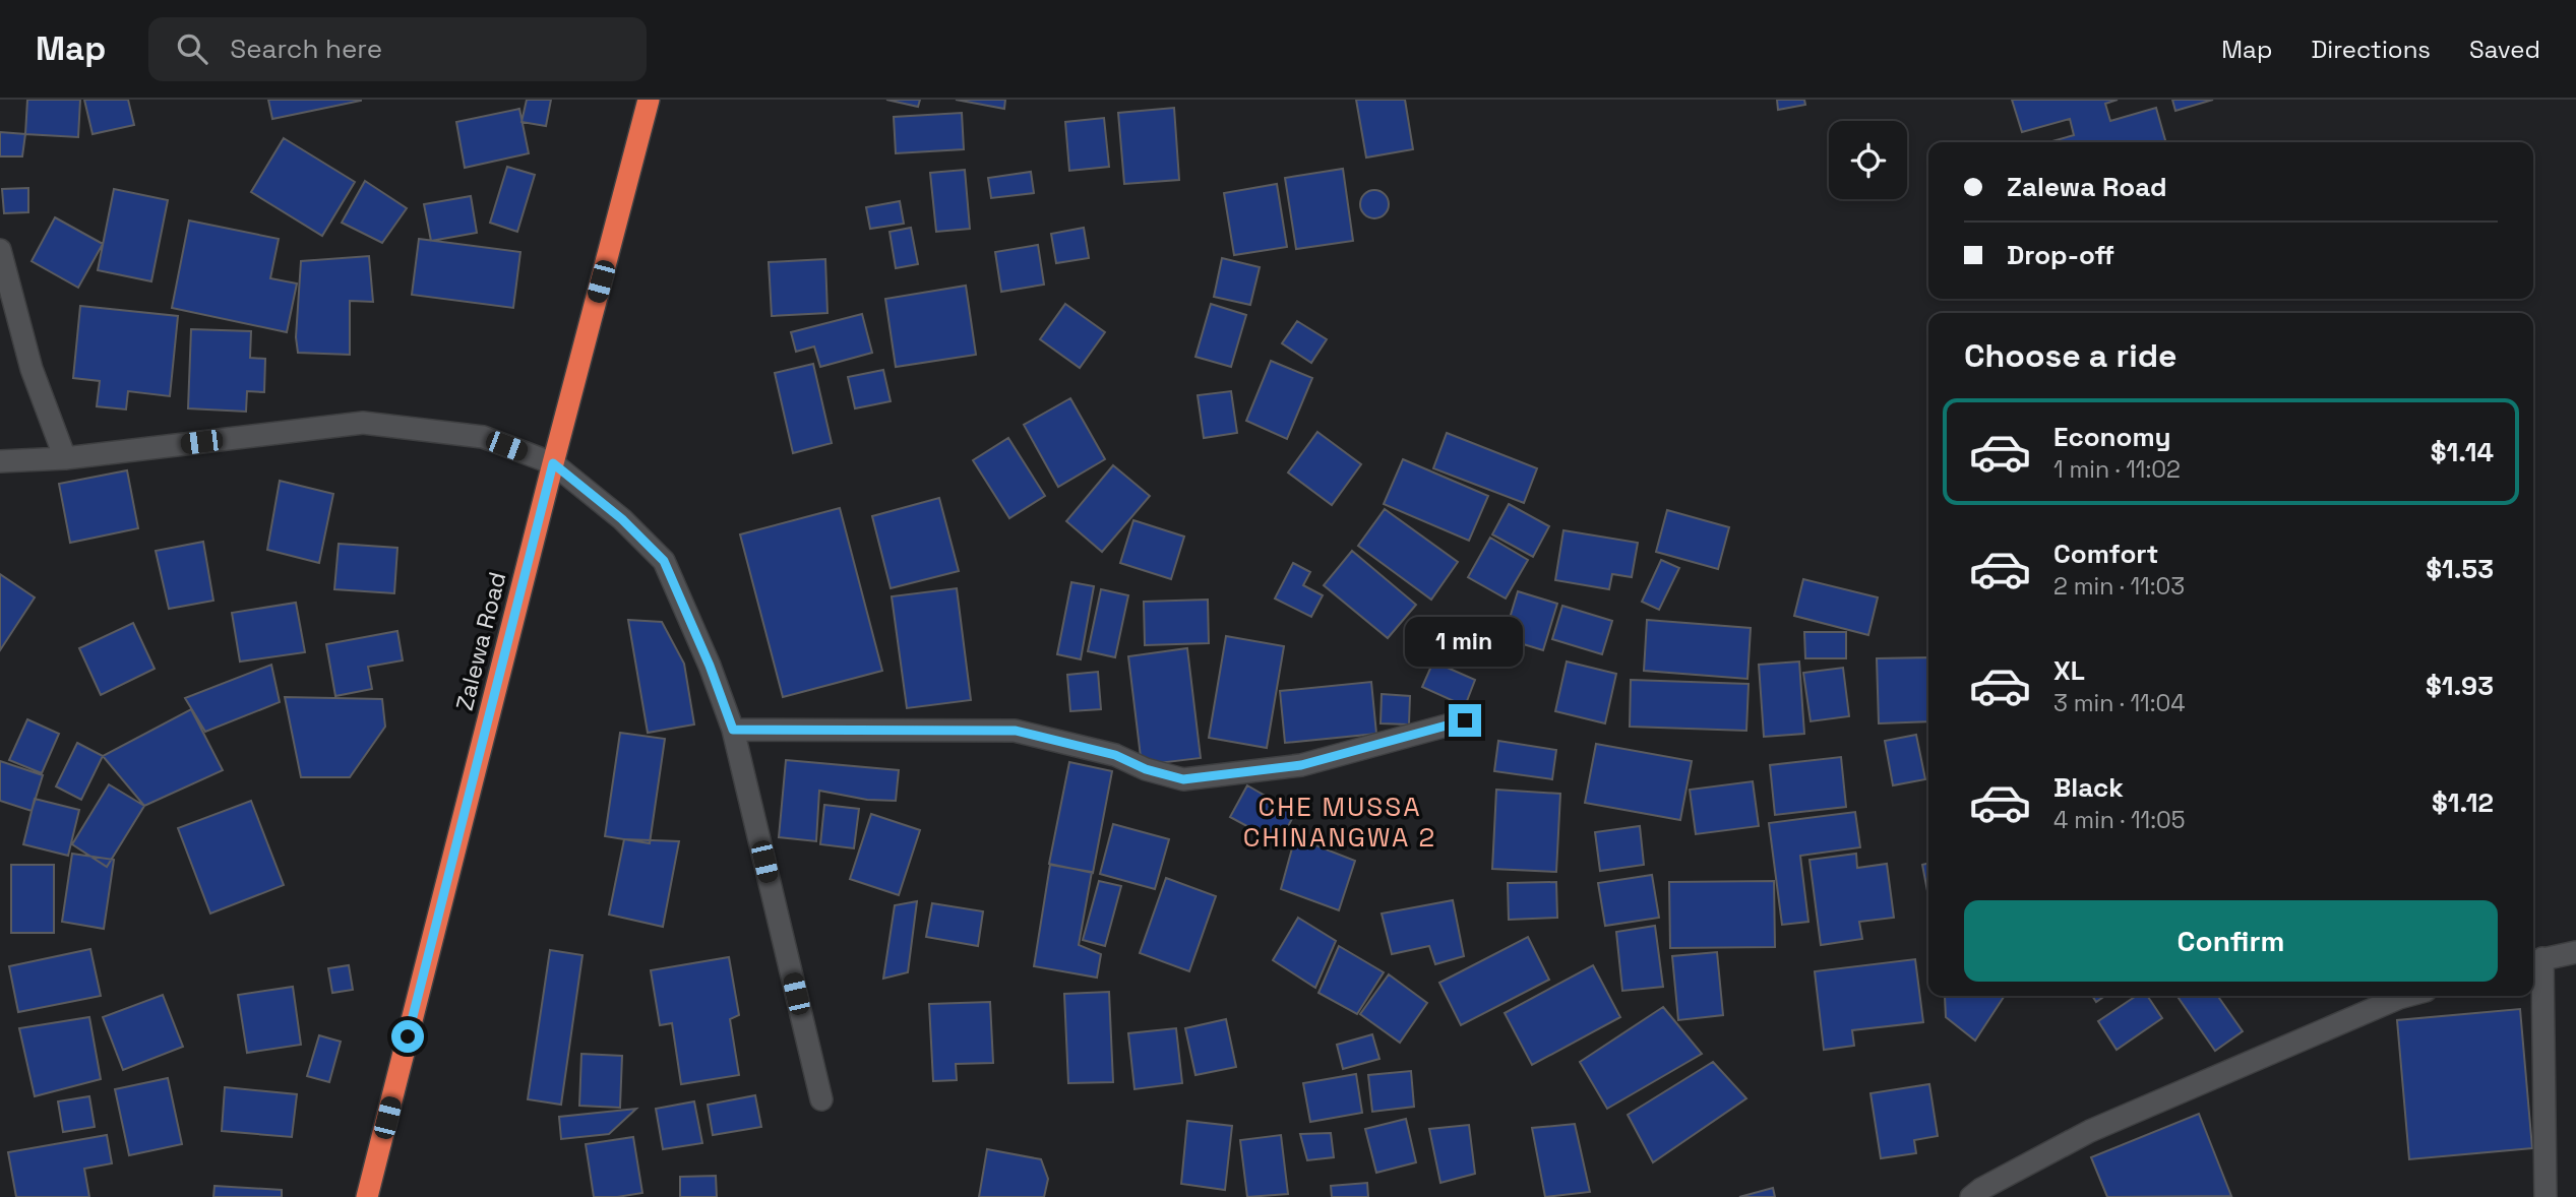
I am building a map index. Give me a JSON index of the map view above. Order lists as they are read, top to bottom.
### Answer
{
  "streets": {
    "highway": ["Zalewa Road"]
  },
  "districts": ["CHE MUSSA CHINANGWA 2"],
  "page": {
    "header": "Map",
    "search": "Search here",
    "nav": ["Map", "Directions", "Saved"],
    "banner": ["Zalewa Road", "Drop-off"],
    "heading": "Choose a ride",
    "list": [
      {
        "name": "Economy",
        "note": "1 min · 11:02",
        "value": "$1.14"
      },
      {
        "name": "Comfort",
        "note": "2 min · 11:03",
        "value": "$1.53"
      },
      {
        "name": "XL",
        "note": "3 min · 11:04",
        "value": "$1.93"
      },
      {
        "name": "Black",
        "note": "4 min · 11:05",
        "value": "$1.12"
      }
    ],
    "bubble": "1 min",
    "buttons": "Confirm"
  }
}
